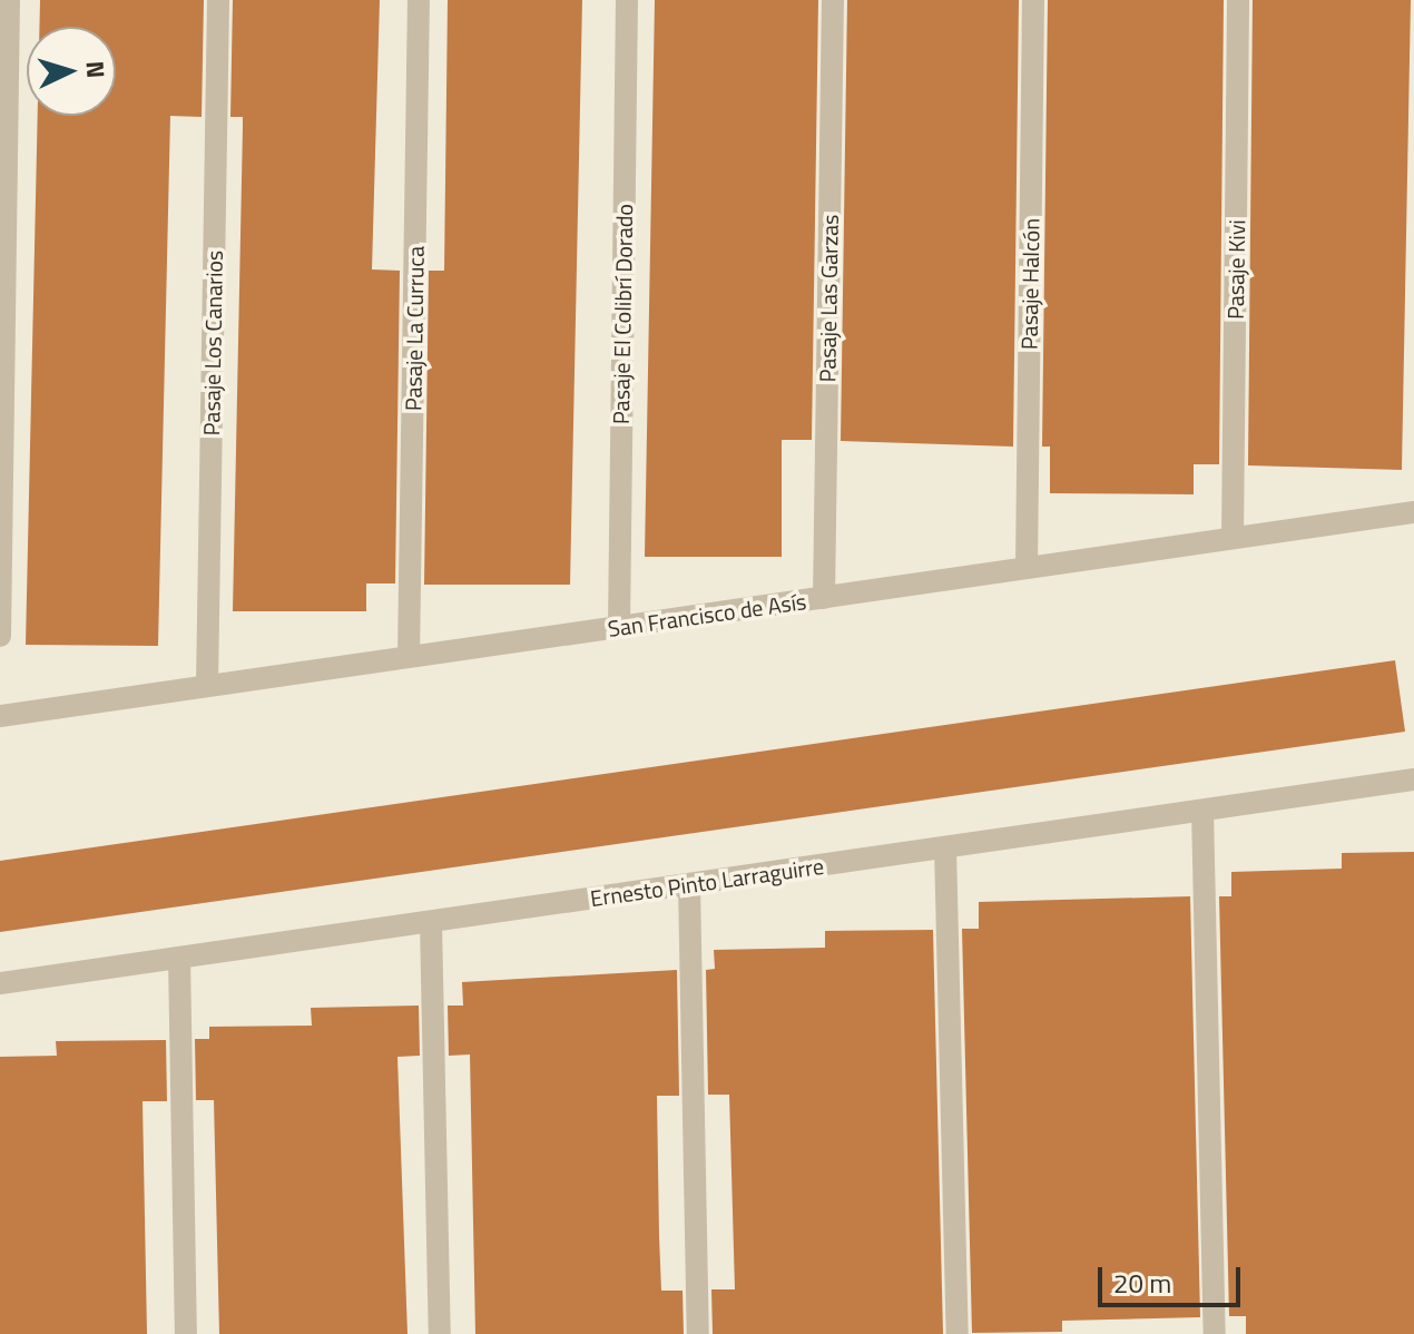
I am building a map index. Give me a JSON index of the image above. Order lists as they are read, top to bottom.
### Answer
{
  "streets": {
    "street": [
      "Pasaje Kivi",
      "Pasaje Halcón",
      "Pasaje Las Garzas",
      "Pasaje El Colibrí Dorado",
      "Pasaje La Curruca",
      "Pasaje Los Canarios",
      "San Francisco de Asís",
      "Ernesto Pinto Larraguirre"
    ]
  },
  "crossings": [
    ["Pasaje Kivi", "San Francisco de Asís"],
    ["Pasaje Halcón", "San Francisco de Asís"],
    ["Pasaje Las Garzas", "San Francisco de Asís"],
    ["Pasaje El Colibrí Dorado", "San Francisco de Asís"],
    ["Pasaje La Curruca", "San Francisco de Asís"],
    ["Pasaje Los Canarios", "San Francisco de Asís"]
  ],
  "scale_bar": "20 m",
  "north": "right"
}
